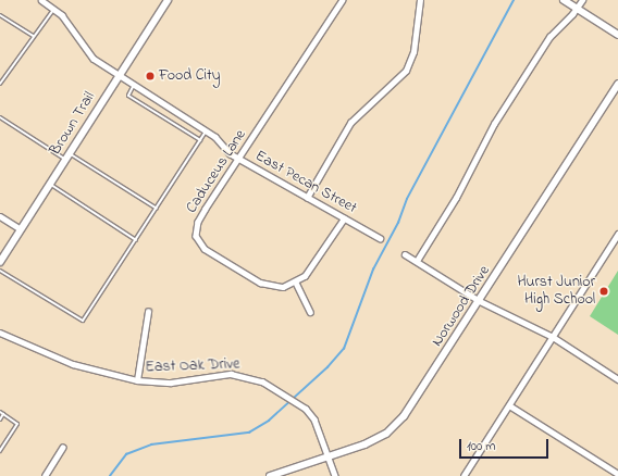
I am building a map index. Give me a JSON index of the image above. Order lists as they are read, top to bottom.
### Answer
{
  "streets": {
    "street": [
      "Brown Trail",
      "Caduceus Lane",
      "East Pecan Street",
      "Norwood Drive",
      "East Oak Drive"
    ]
  },
  "crossings": [
    ["Brown Trail", "East Pecan Street"],
    ["Caduceus Lane", "East Pecan Street"],
    ["Norwood Drive", "East Oak Drive"]
  ],
  "places": ["Food City", "Hurst Junior High School"],
  "scale_bar": "100 m"
}
